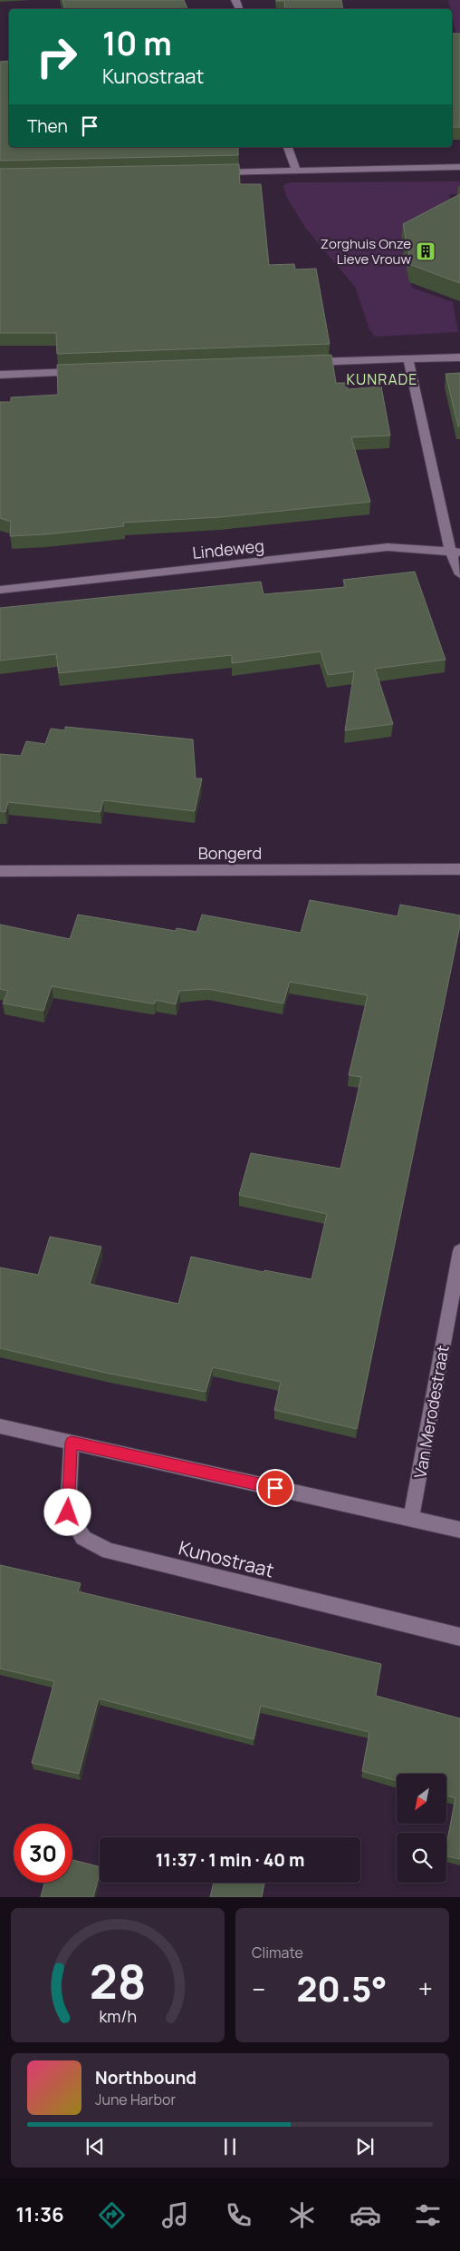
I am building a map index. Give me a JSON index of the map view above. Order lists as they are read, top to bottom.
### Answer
{
  "streets": {
    "street": [
      "Lindeweg",
      "Bongerd",
      "Van Merodestraat",
      "Kunostraat"
    ]
  },
  "districts": ["KUNRADE"],
  "places": {
    "building": ["Zorghuis Onze Lieve Vrouw"]
  },
  "north": "bottom left",
  "page": {
    "turn": ["10 m", "Kunostraat"],
    "then": "Then",
    "limit": "30",
    "trip": "11:37 · 1 min · 40 m",
    "tile": "Climate",
    "heat": ["−", "20.5°", "+"],
    "song": ["Northbound", "June Harbor"],
    "tabs": "11:36",
    "gauge": ["28", "km/h"]
  }
}
